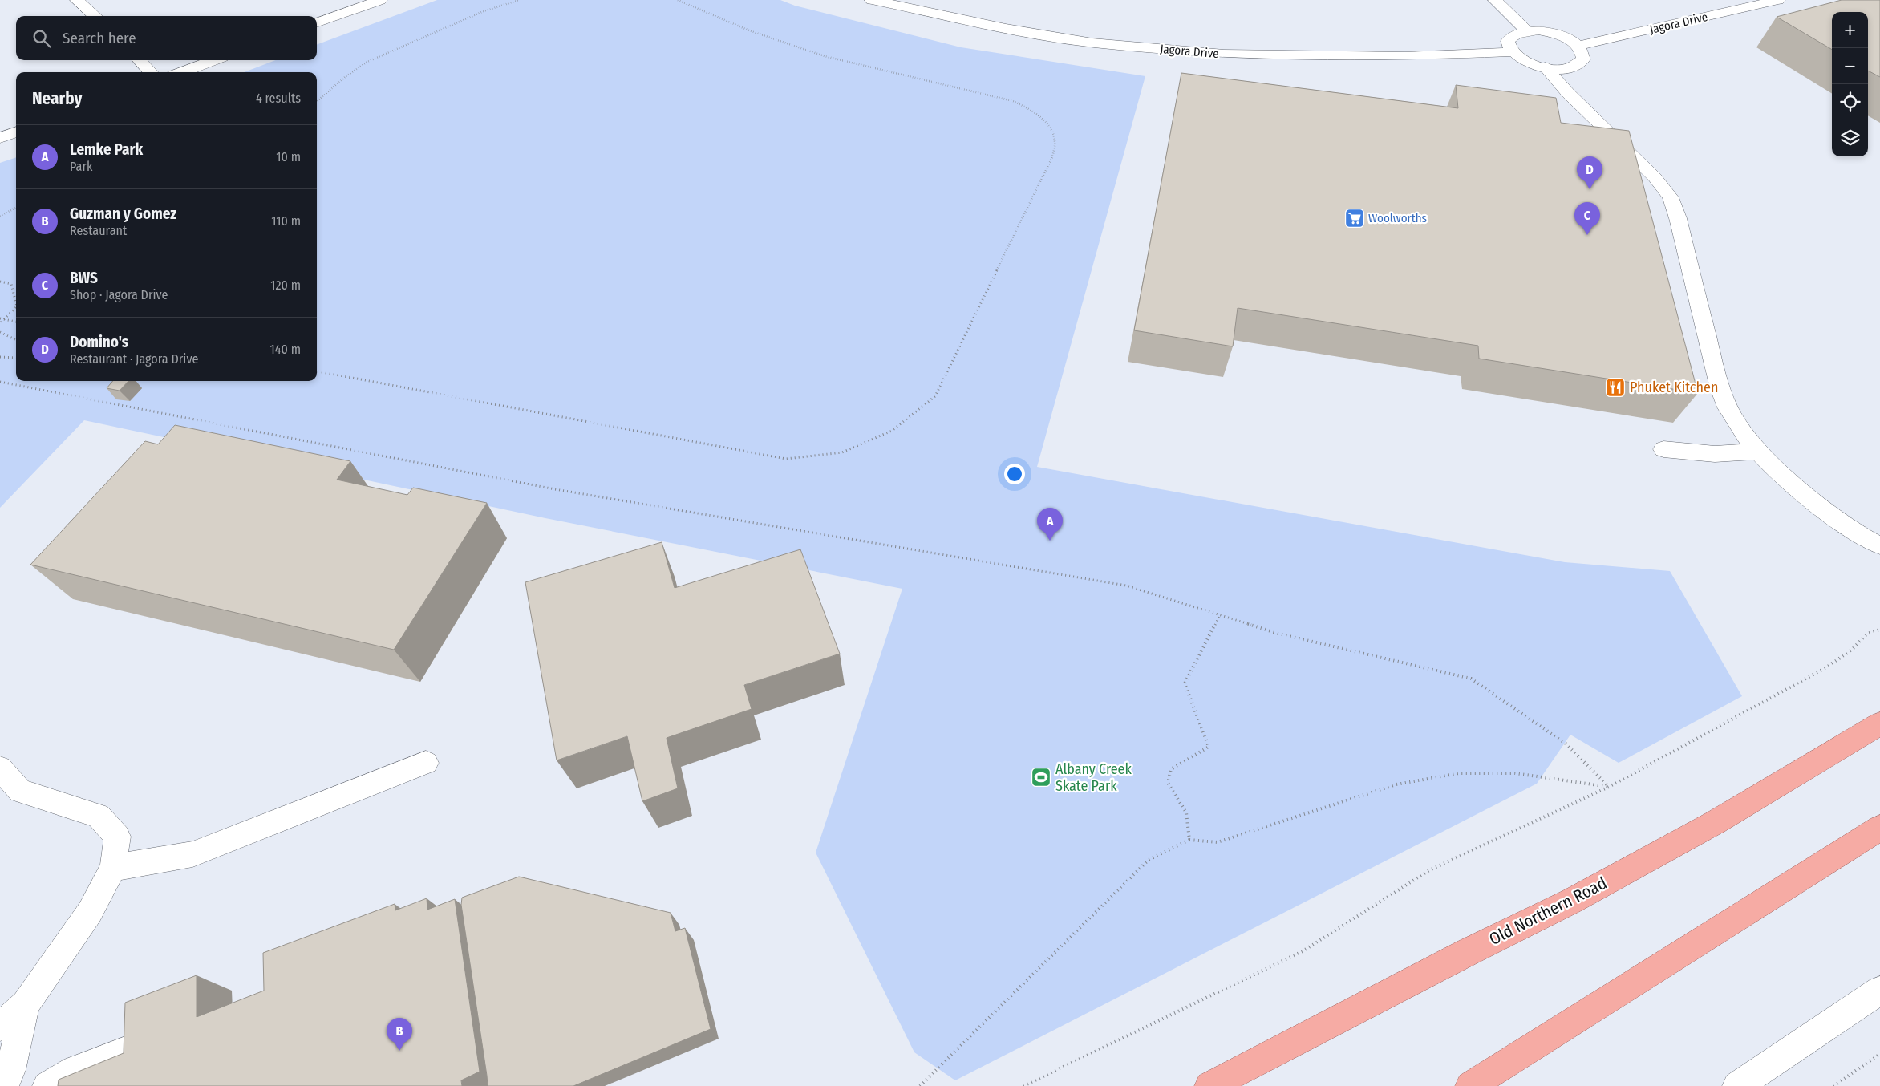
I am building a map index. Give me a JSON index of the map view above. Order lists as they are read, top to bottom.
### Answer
{
  "streets": {
    "highway": ["Old Northern Road"],
    "street": ["Jagora Drive"]
  },
  "places": {
    "supermarket": ["Woolworths"],
    "restaurant": ["Phuket Kitchen"],
    "sports": ["Albany Creek Skate Park"]
  },
  "page": {
    "map_buttons": ["+", "−"],
    "search": "Search here",
    "heading": ["Nearby", "4 results"],
    "list": [
      {
        "mark": "A",
        "name": "Lemke Park",
        "note": "Park",
        "value": "10 m"
      },
      {
        "mark": "B",
        "name": "Guzman y Gomez",
        "note": "Restaurant",
        "value": "110 m"
      },
      {
        "mark": "C",
        "name": "BWS",
        "note": "Shop · Jagora Drive",
        "value": "120 m"
      },
      {
        "mark": "D",
        "name": "Domino's",
        "note": "Restaurant · Jagora Drive",
        "value": "140 m"
      }
    ],
    "pins": [
      "D",
      "C",
      "A",
      "B"
    ]
  }
}
